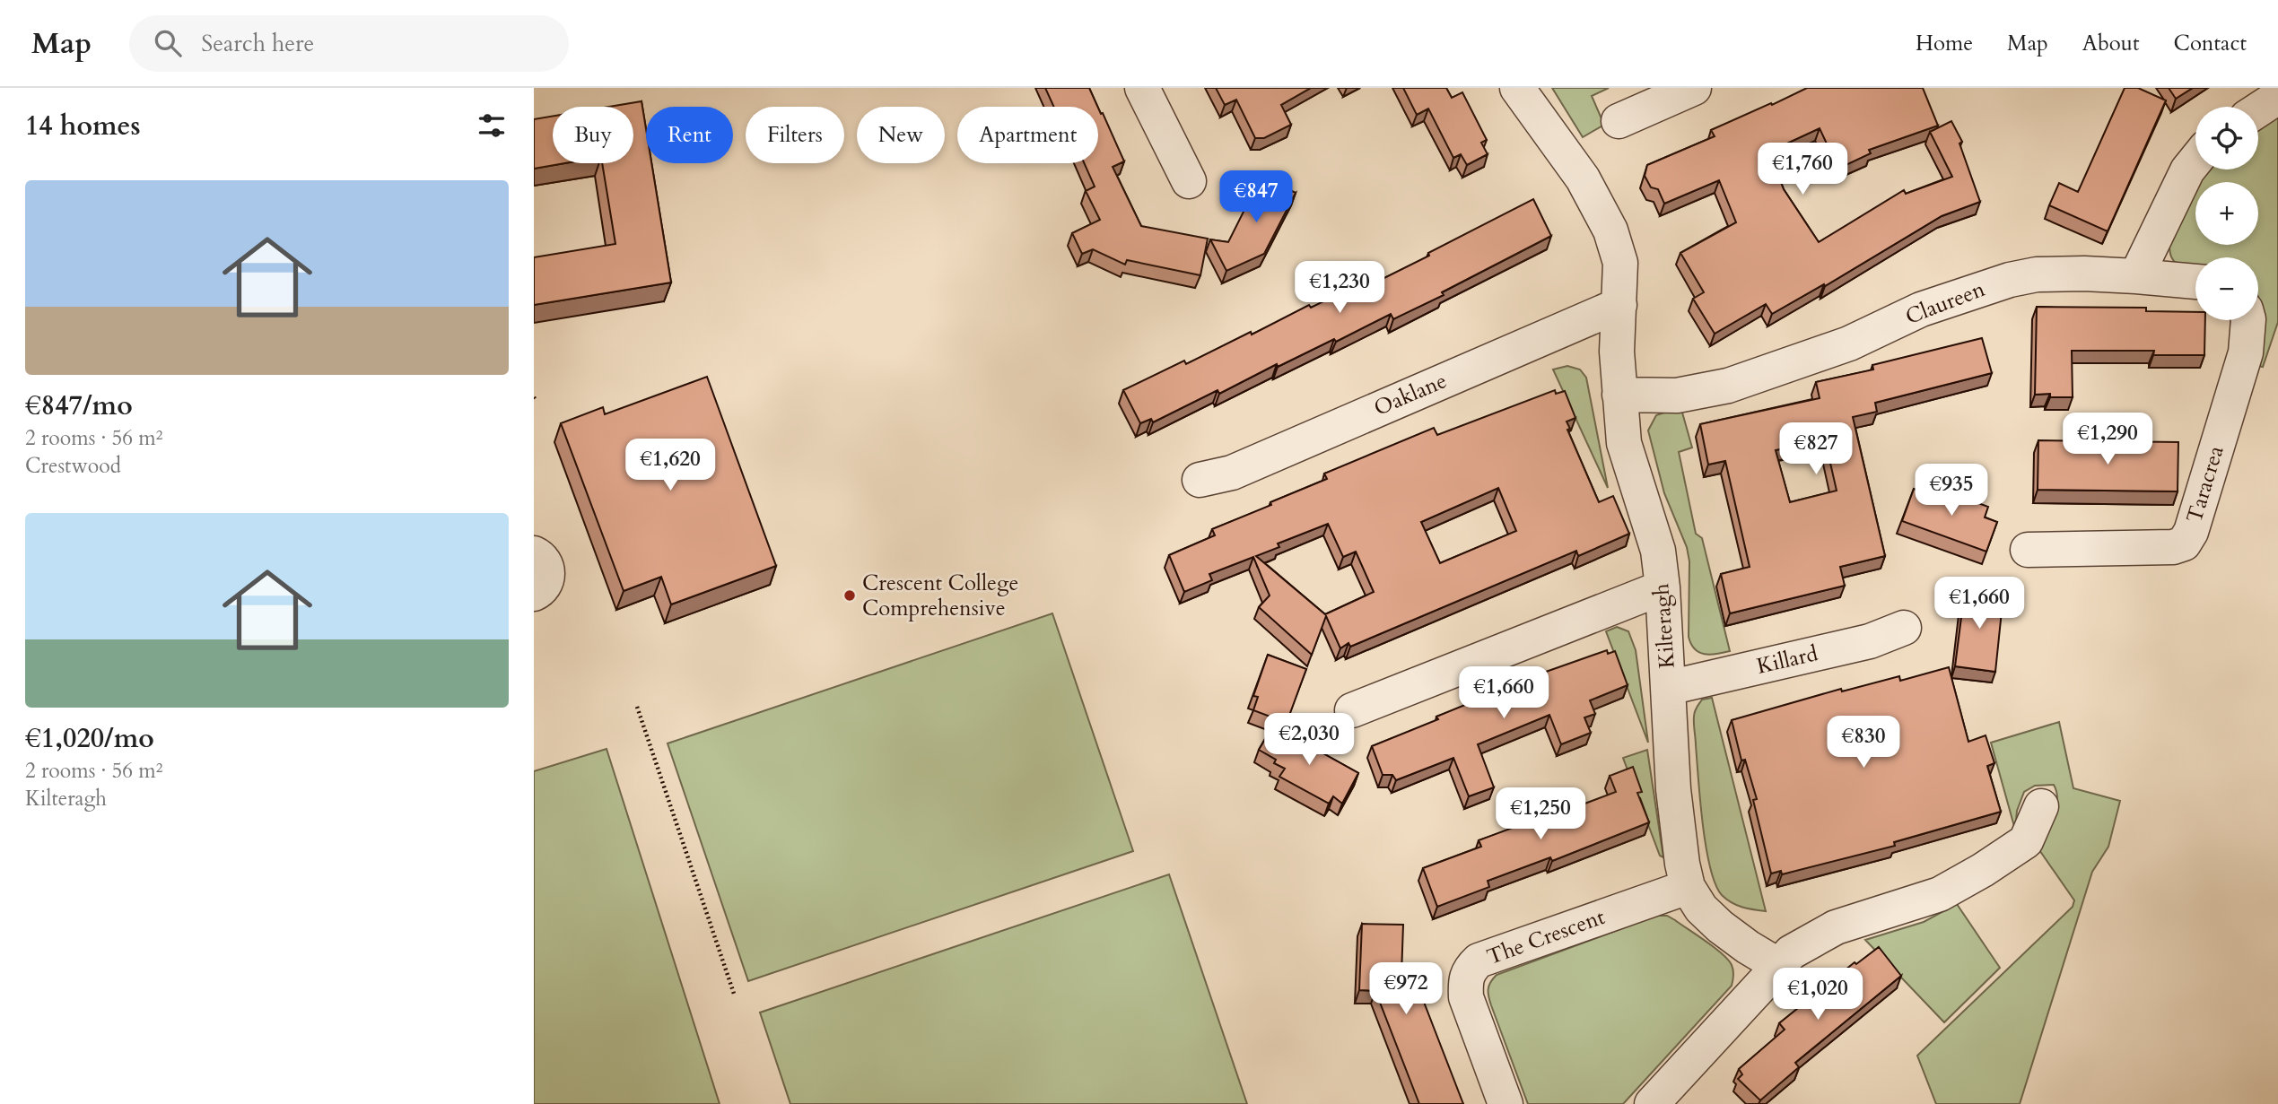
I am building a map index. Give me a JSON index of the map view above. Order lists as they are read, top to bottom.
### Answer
{
  "streets": {
    "street": [
      "Claureen",
      "Oaklane",
      "Taracrea",
      "Kilteragh",
      "Killard",
      "The Crescent"
    ]
  },
  "crossings": [
    ["Claureen", "Kilteragh"],
    ["Oaklane", "Kilteragh"],
    ["Kilteragh", "Killard"],
    ["Kilteragh", "The Crescent"]
  ],
  "places": ["Crescent College Comprehensive"],
  "page": {
    "header": "Map",
    "search": "Search here",
    "nav": [
      "Home",
      "Map",
      "About",
      "Contact"
    ],
    "heading": "14 homes",
    "map_buttons": ["+", "−"],
    "chip": [
      "Buy",
      "Rent",
      "Filters",
      "New",
      "Apartment"
    ],
    "price": [
      "€1,760",
      "€847",
      "€1,230",
      "€1,290",
      "€827",
      "€1,620",
      "€935",
      "€1,660",
      "€1,660",
      "€2,030",
      "€830",
      "€1,250",
      "€972",
      "€1,020"
    ],
    "list": [
      {
        "name": "€847/mo",
        "note": "2 rooms · 56 m² · Crestwood"
      },
      {
        "name": "€1,020/mo",
        "note": "2 rooms · 56 m² · Kilteragh"
      }
    ]
  }
}
